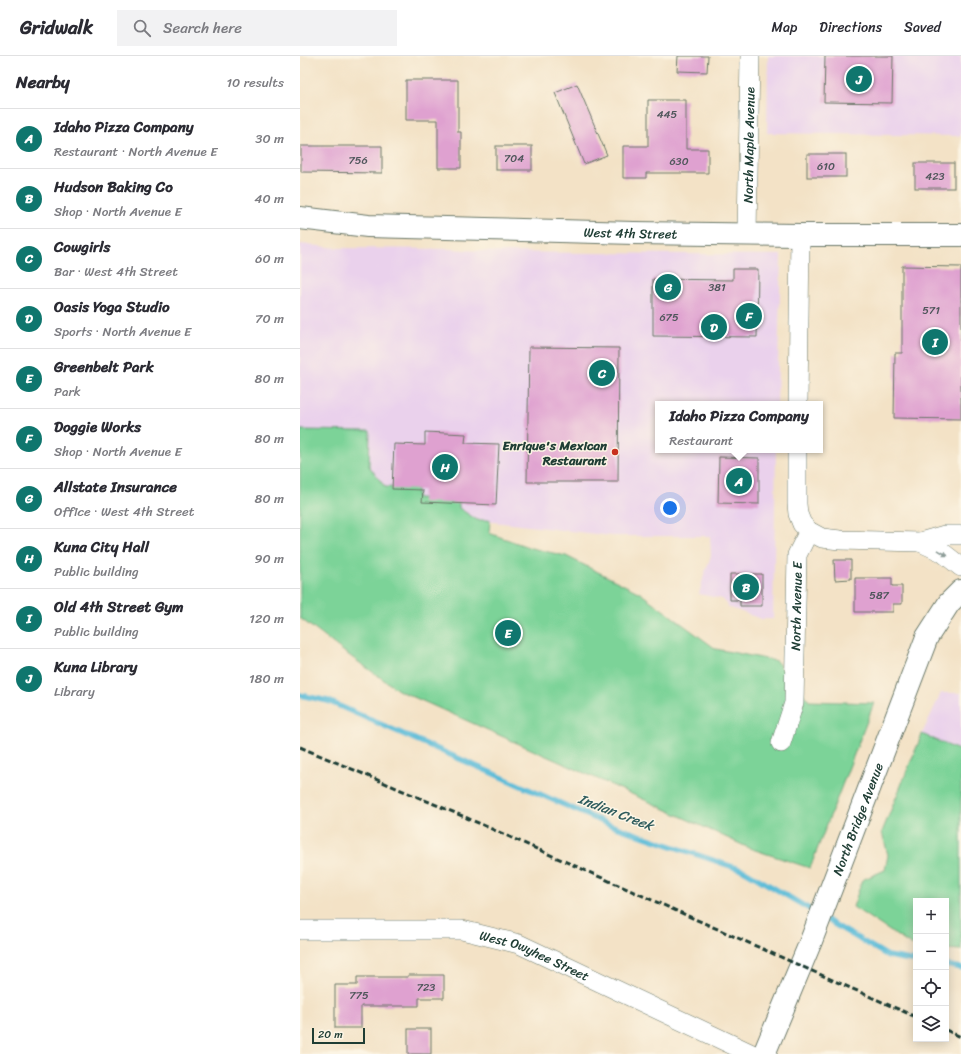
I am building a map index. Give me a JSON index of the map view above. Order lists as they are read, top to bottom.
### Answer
{
  "streets": {
    "main road": ["West 4th Street", "North Bridge Avenue"],
    "street": ["North Maple Avenue", "North Avenue E", "West Owyhee Street"]
  },
  "crossings": [
    ["North Maple Avenue", "West 4th Street"]
  ],
  "water": ["Indian Creek"],
  "places": ["Enrique's Mexican Restaurant"],
  "house_numbers": [
    "445",
    "704",
    "756",
    "630",
    "610",
    "423",
    "381",
    "571",
    "675",
    "587",
    "723",
    "775"
  ],
  "scale_bar": "20 m",
  "page": {
    "header": "Gridwalk",
    "search": "Search here",
    "nav": ["Map", "Directions", "Saved"],
    "heading": ["Nearby", "10 results"],
    "pins": [
      "J",
      "G",
      "F",
      "D",
      "I",
      "C",
      "H",
      "A",
      "B",
      "E"
    ],
    "list": [
      {
        "mark": "A",
        "name": "Idaho Pizza Company",
        "note": "Restaurant · North Avenue E",
        "value": "30 m"
      },
      {
        "mark": "B",
        "name": "Hudson Baking Co",
        "note": "Shop · North Avenue E",
        "value": "40 m"
      },
      {
        "mark": "C",
        "name": "Cowgirls",
        "note": "Bar · West 4th Street",
        "value": "60 m"
      },
      {
        "mark": "D",
        "name": "Oasis Yoga Studio",
        "note": "Sports · North Avenue E",
        "value": "70 m"
      },
      {
        "mark": "E",
        "name": "Greenbelt Park",
        "note": "Park",
        "value": "80 m"
      },
      {
        "mark": "F",
        "name": "Doggie Works",
        "note": "Shop · North Avenue E",
        "value": "80 m"
      },
      {
        "mark": "G",
        "name": "Allstate Insurance",
        "note": "Office · West 4th Street",
        "value": "80 m"
      },
      {
        "mark": "H",
        "name": "Kuna City Hall",
        "note": "Public building",
        "value": "90 m"
      },
      {
        "mark": "I",
        "name": "Old 4th Street Gym",
        "note": "Public building",
        "value": "120 m"
      },
      {
        "mark": "J",
        "name": "Kuna Library",
        "note": "Library",
        "value": "180 m"
      }
    ],
    "popup": ["Idaho Pizza Company", "Restaurant"],
    "map_buttons": ["+", "−"],
    "scale": "20 m"
  }
}
